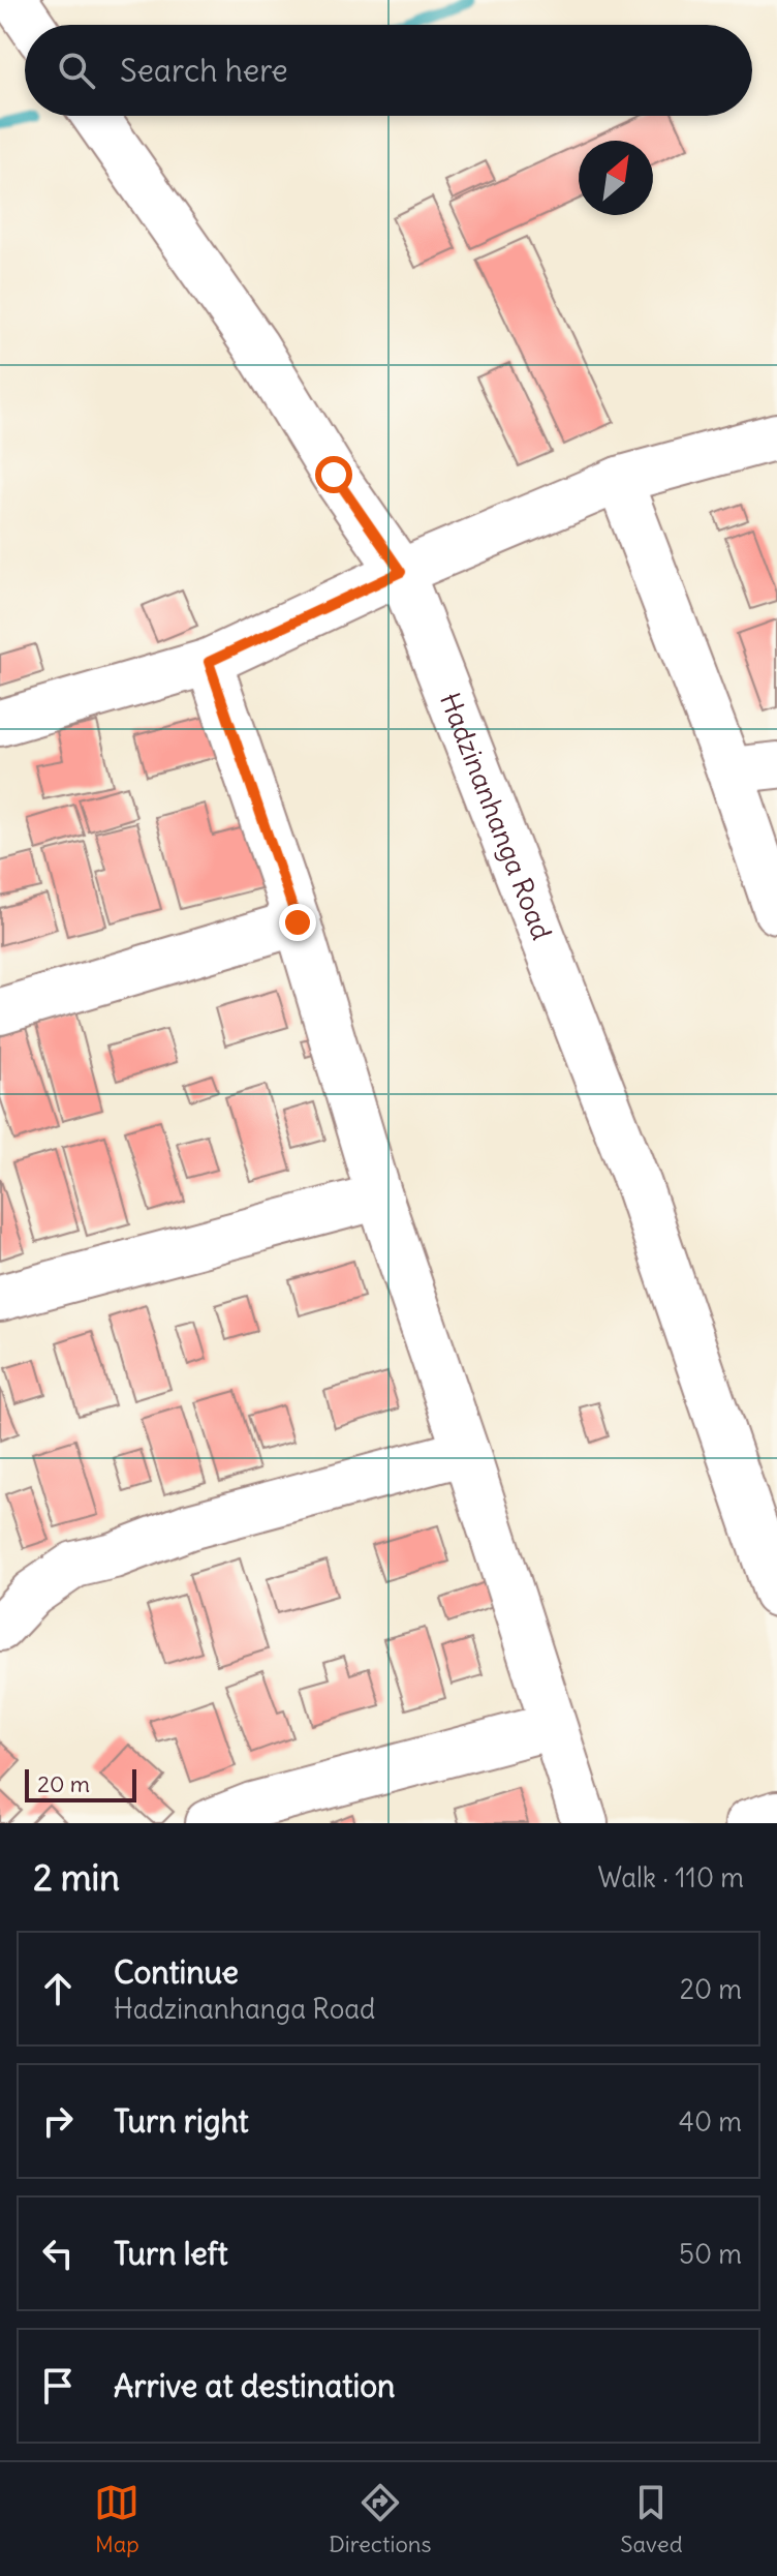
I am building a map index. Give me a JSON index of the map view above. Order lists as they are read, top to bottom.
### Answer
{
  "streets": {
    "street": ["Hadzinanhanga Road"]
  },
  "scale_bar": "20 m",
  "north": "top right",
  "page": {
    "search": "Search here",
    "scale": "20 m",
    "heading": ["2 min", "Walk · 110 m"],
    "list": [
      ["Continue", "Hadzinanhanga Road", "20 m"],
      ["Turn right", "40 m"],
      ["Turn left", "50 m"],
      "Arrive at destination"
    ],
    "nav": ["Map", "Directions", "Saved"]
  }
}
